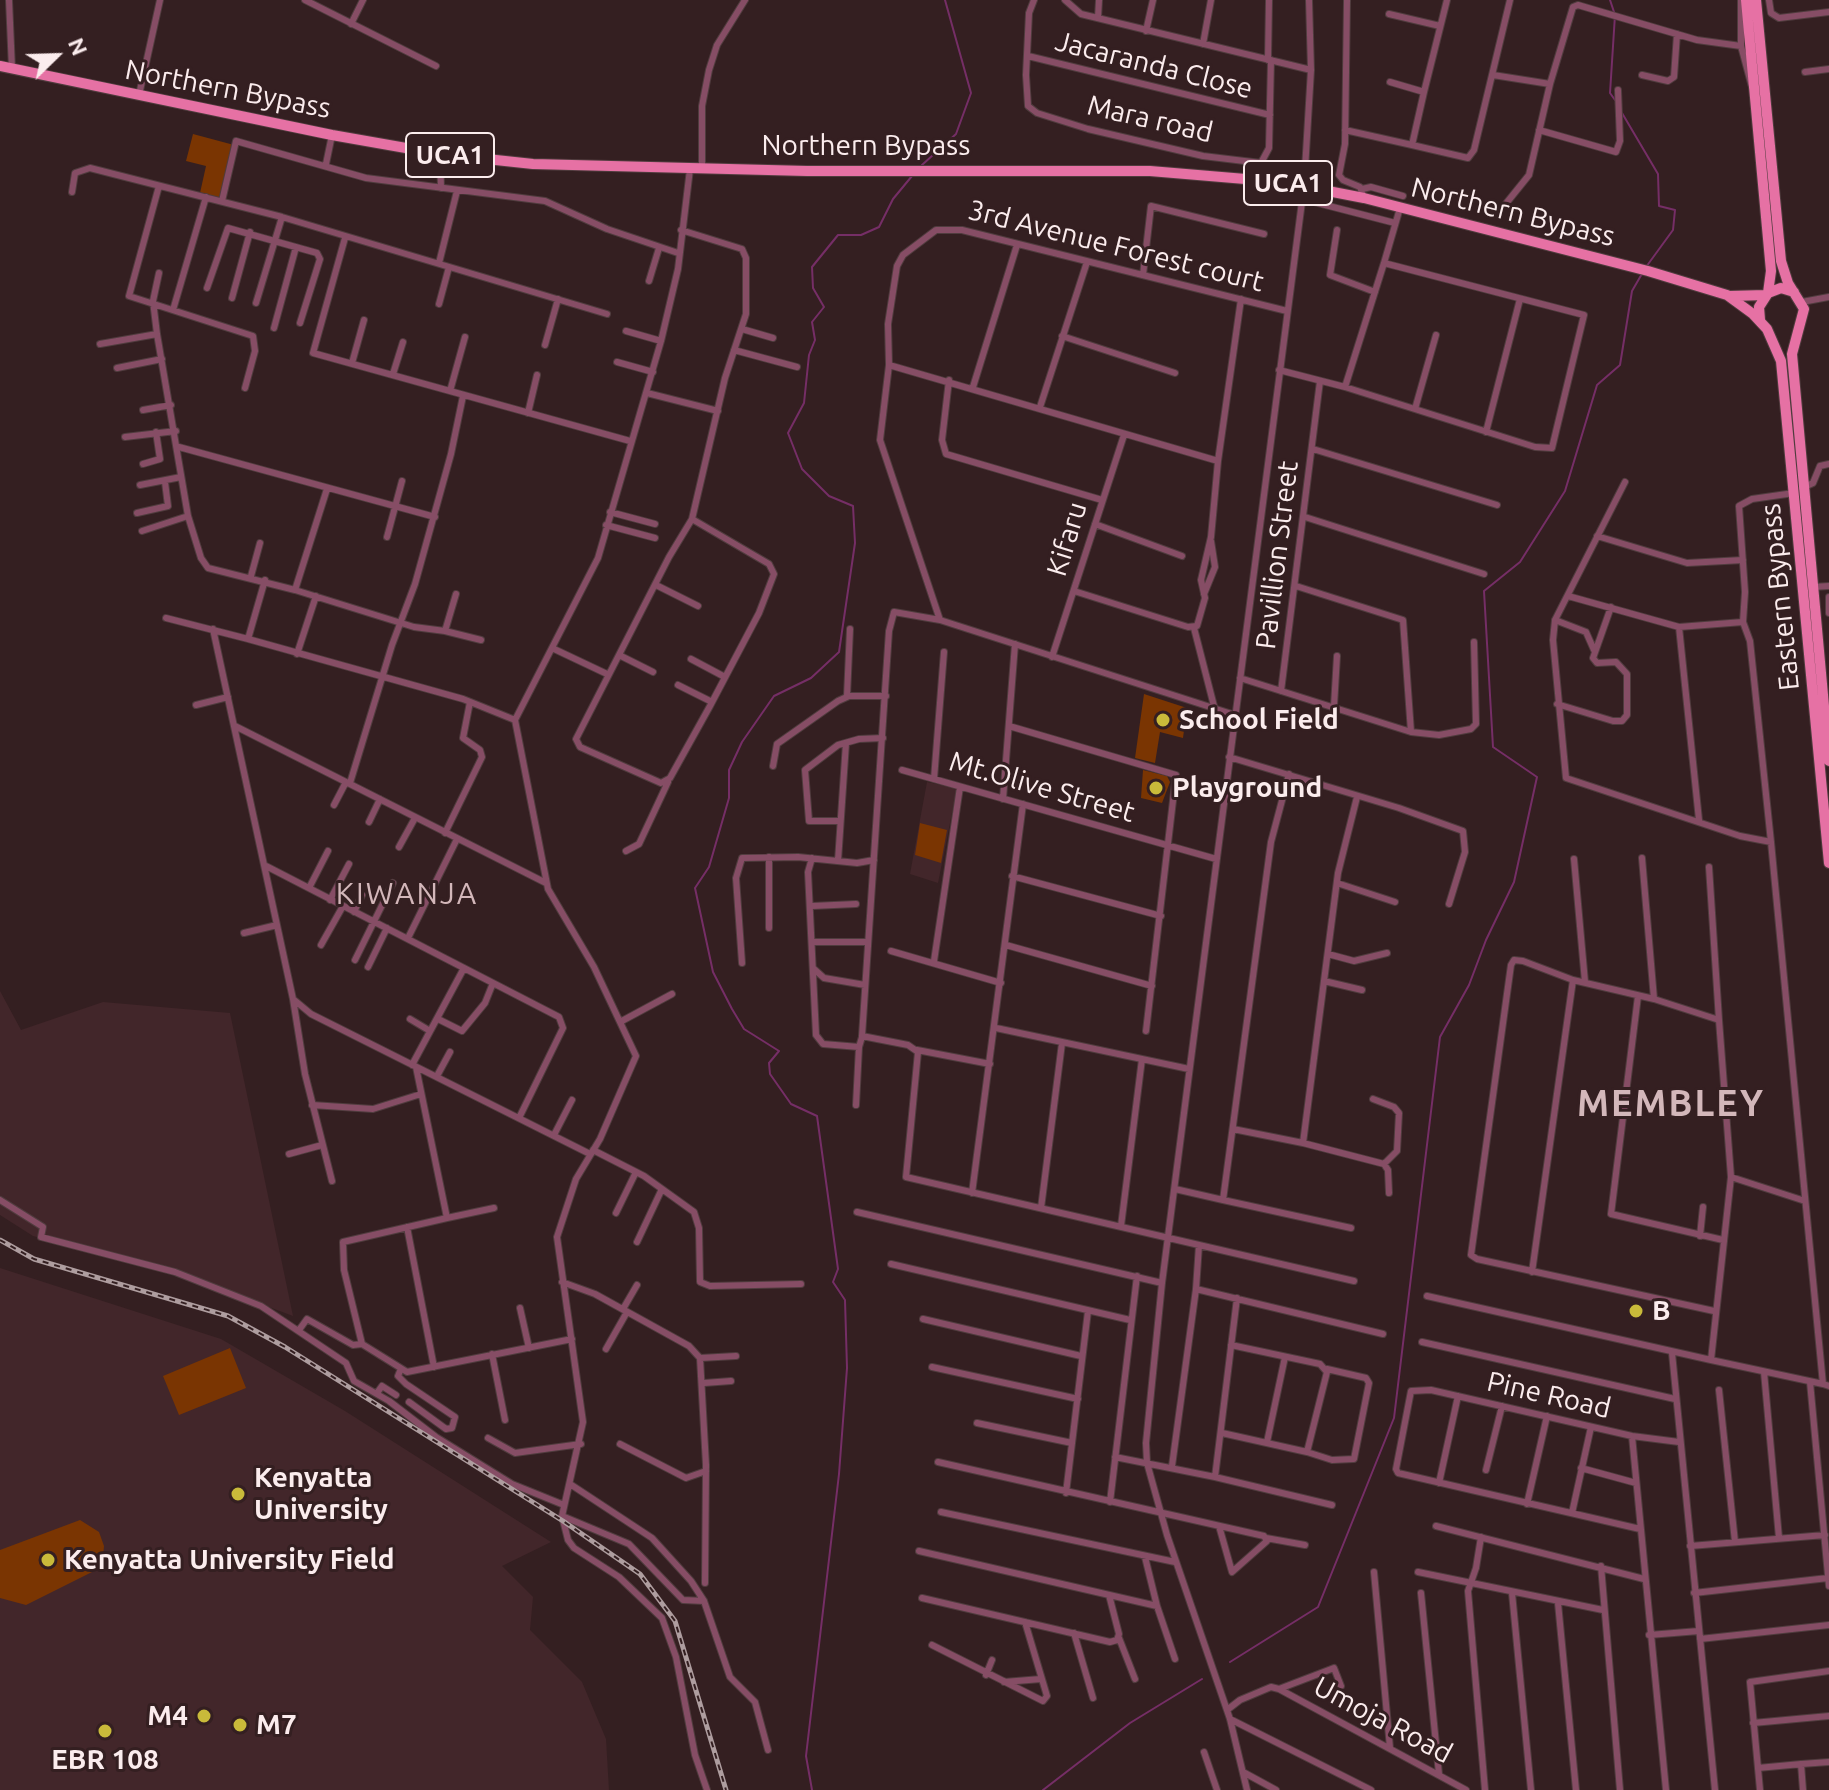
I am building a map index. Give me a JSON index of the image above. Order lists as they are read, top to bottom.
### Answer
{
  "streets": {
    "main road": ["Northern Bypass", "UCA1", "Eastern Bypass"],
    "street": [
      "Jacaranda Close",
      "Mara road",
      "3rd Avenue Forest court",
      "Kifaru",
      "Pavillion Street",
      "Mt.Olive Street",
      "Pine Road",
      "Umoja Road"
    ]
  },
  "crossings": [
    ["Jacaranda Close", "Mara road"],
    ["Northern Bypass", "UCA1"],
    ["UCA1", "Eastern Bypass"]
  ],
  "districts": ["KIWANJA", "MEMBLEY"],
  "places": [
    "School Field",
    "Playground",
    "B",
    "Kenyatta University",
    "Kenyatta University Field",
    "M4",
    "M7",
    "EBR 108"
  ],
  "north": "top right"
}
